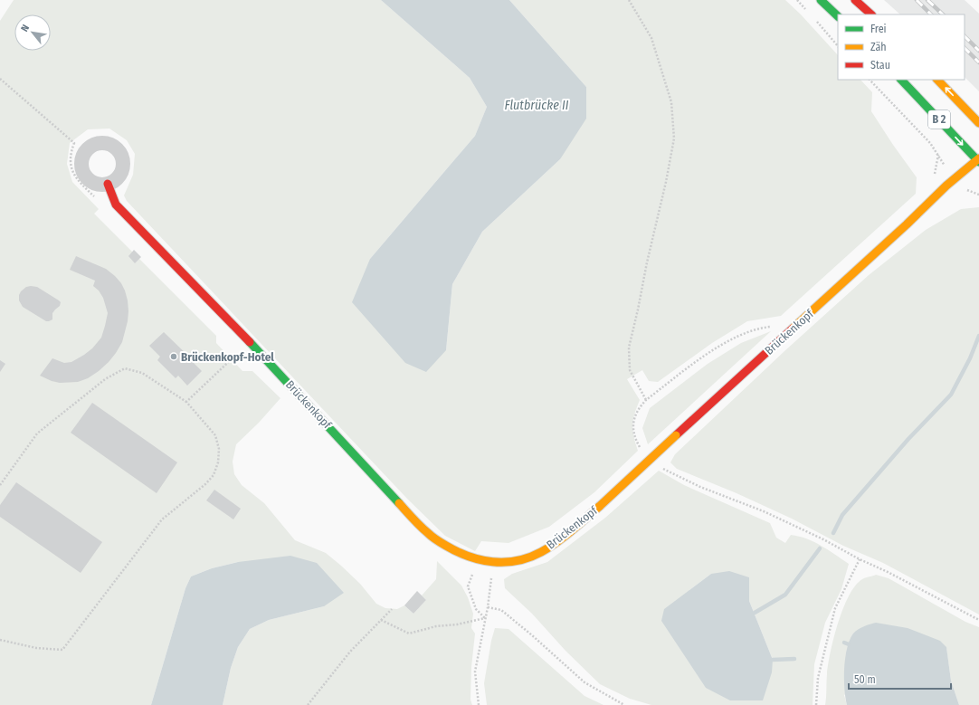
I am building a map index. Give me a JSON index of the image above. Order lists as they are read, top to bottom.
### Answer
{
  "streets": {
    "street": ["B 2", "Brückenkopf"]
  },
  "crossings": [
    ["B 2", "Brückenkopf"]
  ],
  "water": ["Flutbrücke II"],
  "places": ["Brückenkopf-Hotel"],
  "legend": ["Frei", "Zäh", "Stau"],
  "scale_bar": "50 m",
  "north": "top left"
}
